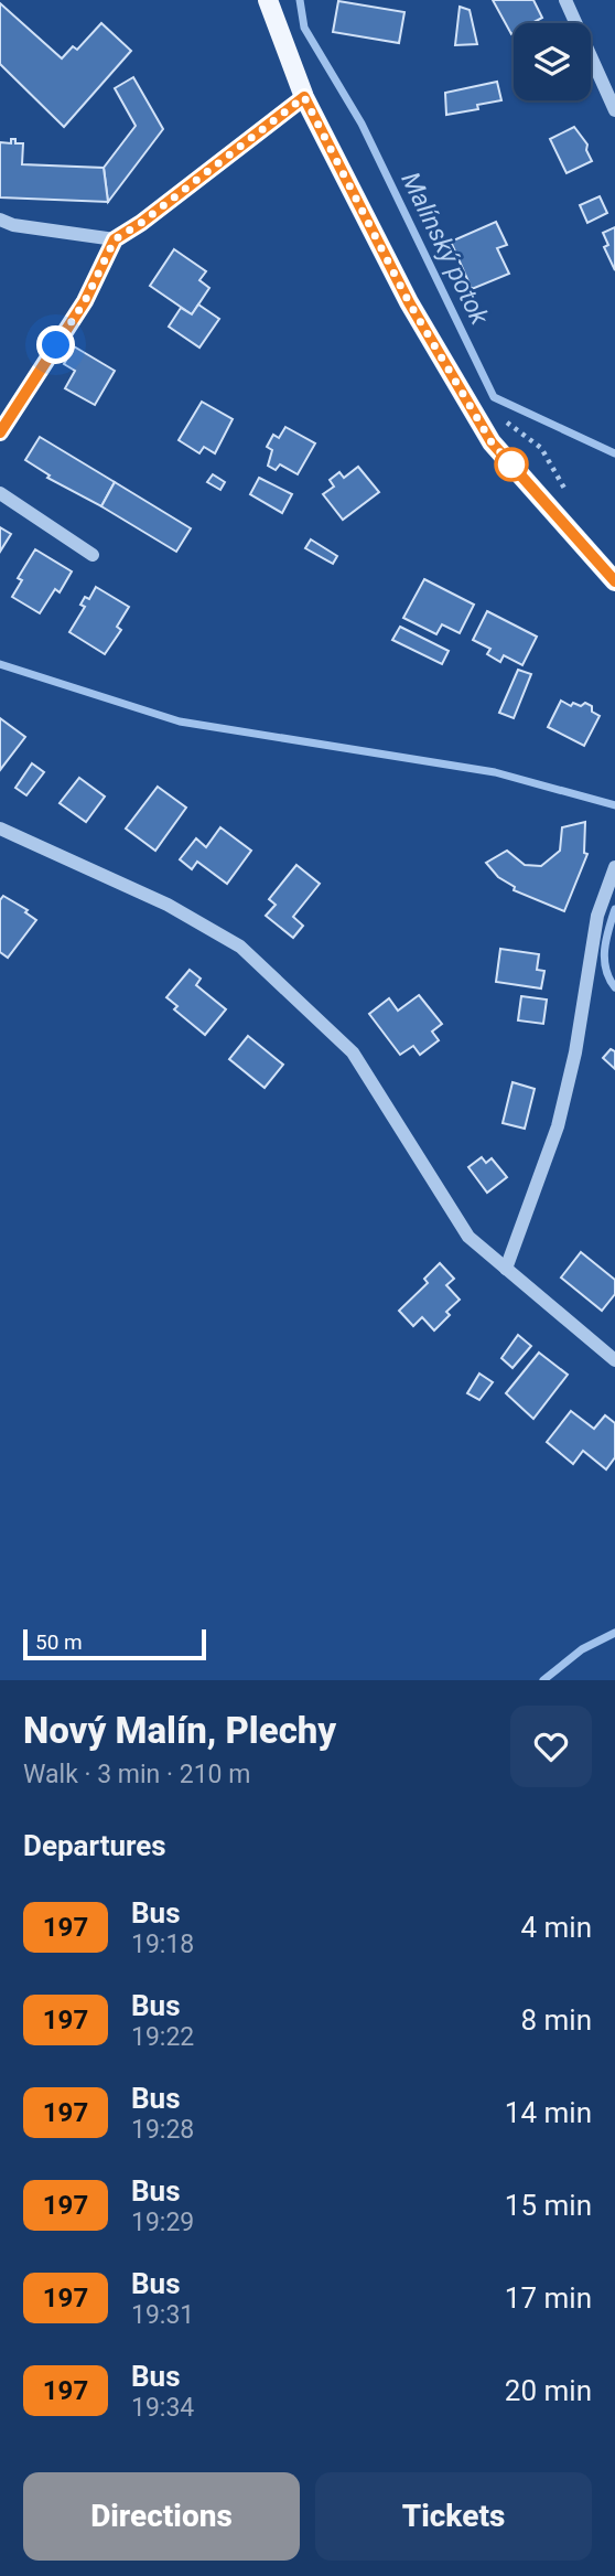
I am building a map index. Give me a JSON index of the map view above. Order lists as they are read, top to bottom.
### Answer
{
  "water": ["Malínský potok"],
  "lines": ["bus line 197"],
  "scale_bar": "50 m",
  "page": {
    "scale": "50 m",
    "heading": [
      ["Nový Malín, Plechy", "Walk · 3 min · 210 m"],
      "Departures"
    ],
    "list": [
      {
        "mark": "197",
        "name": "Bus",
        "note": "19:18",
        "value": "4 min"
      },
      {
        "mark": "197",
        "name": "Bus",
        "note": "19:22",
        "value": "8 min"
      },
      {
        "mark": "197",
        "name": "Bus",
        "note": "19:28",
        "value": "14 min"
      },
      {
        "mark": "197",
        "name": "Bus",
        "note": "19:29",
        "value": "15 min"
      },
      {
        "mark": "197",
        "name": "Bus",
        "note": "19:31",
        "value": "17 min"
      },
      {
        "mark": "197",
        "name": "Bus",
        "note": "19:34",
        "value": "20 min"
      }
    ],
    "buttons": ["Directions", "Tickets"]
  }
}
